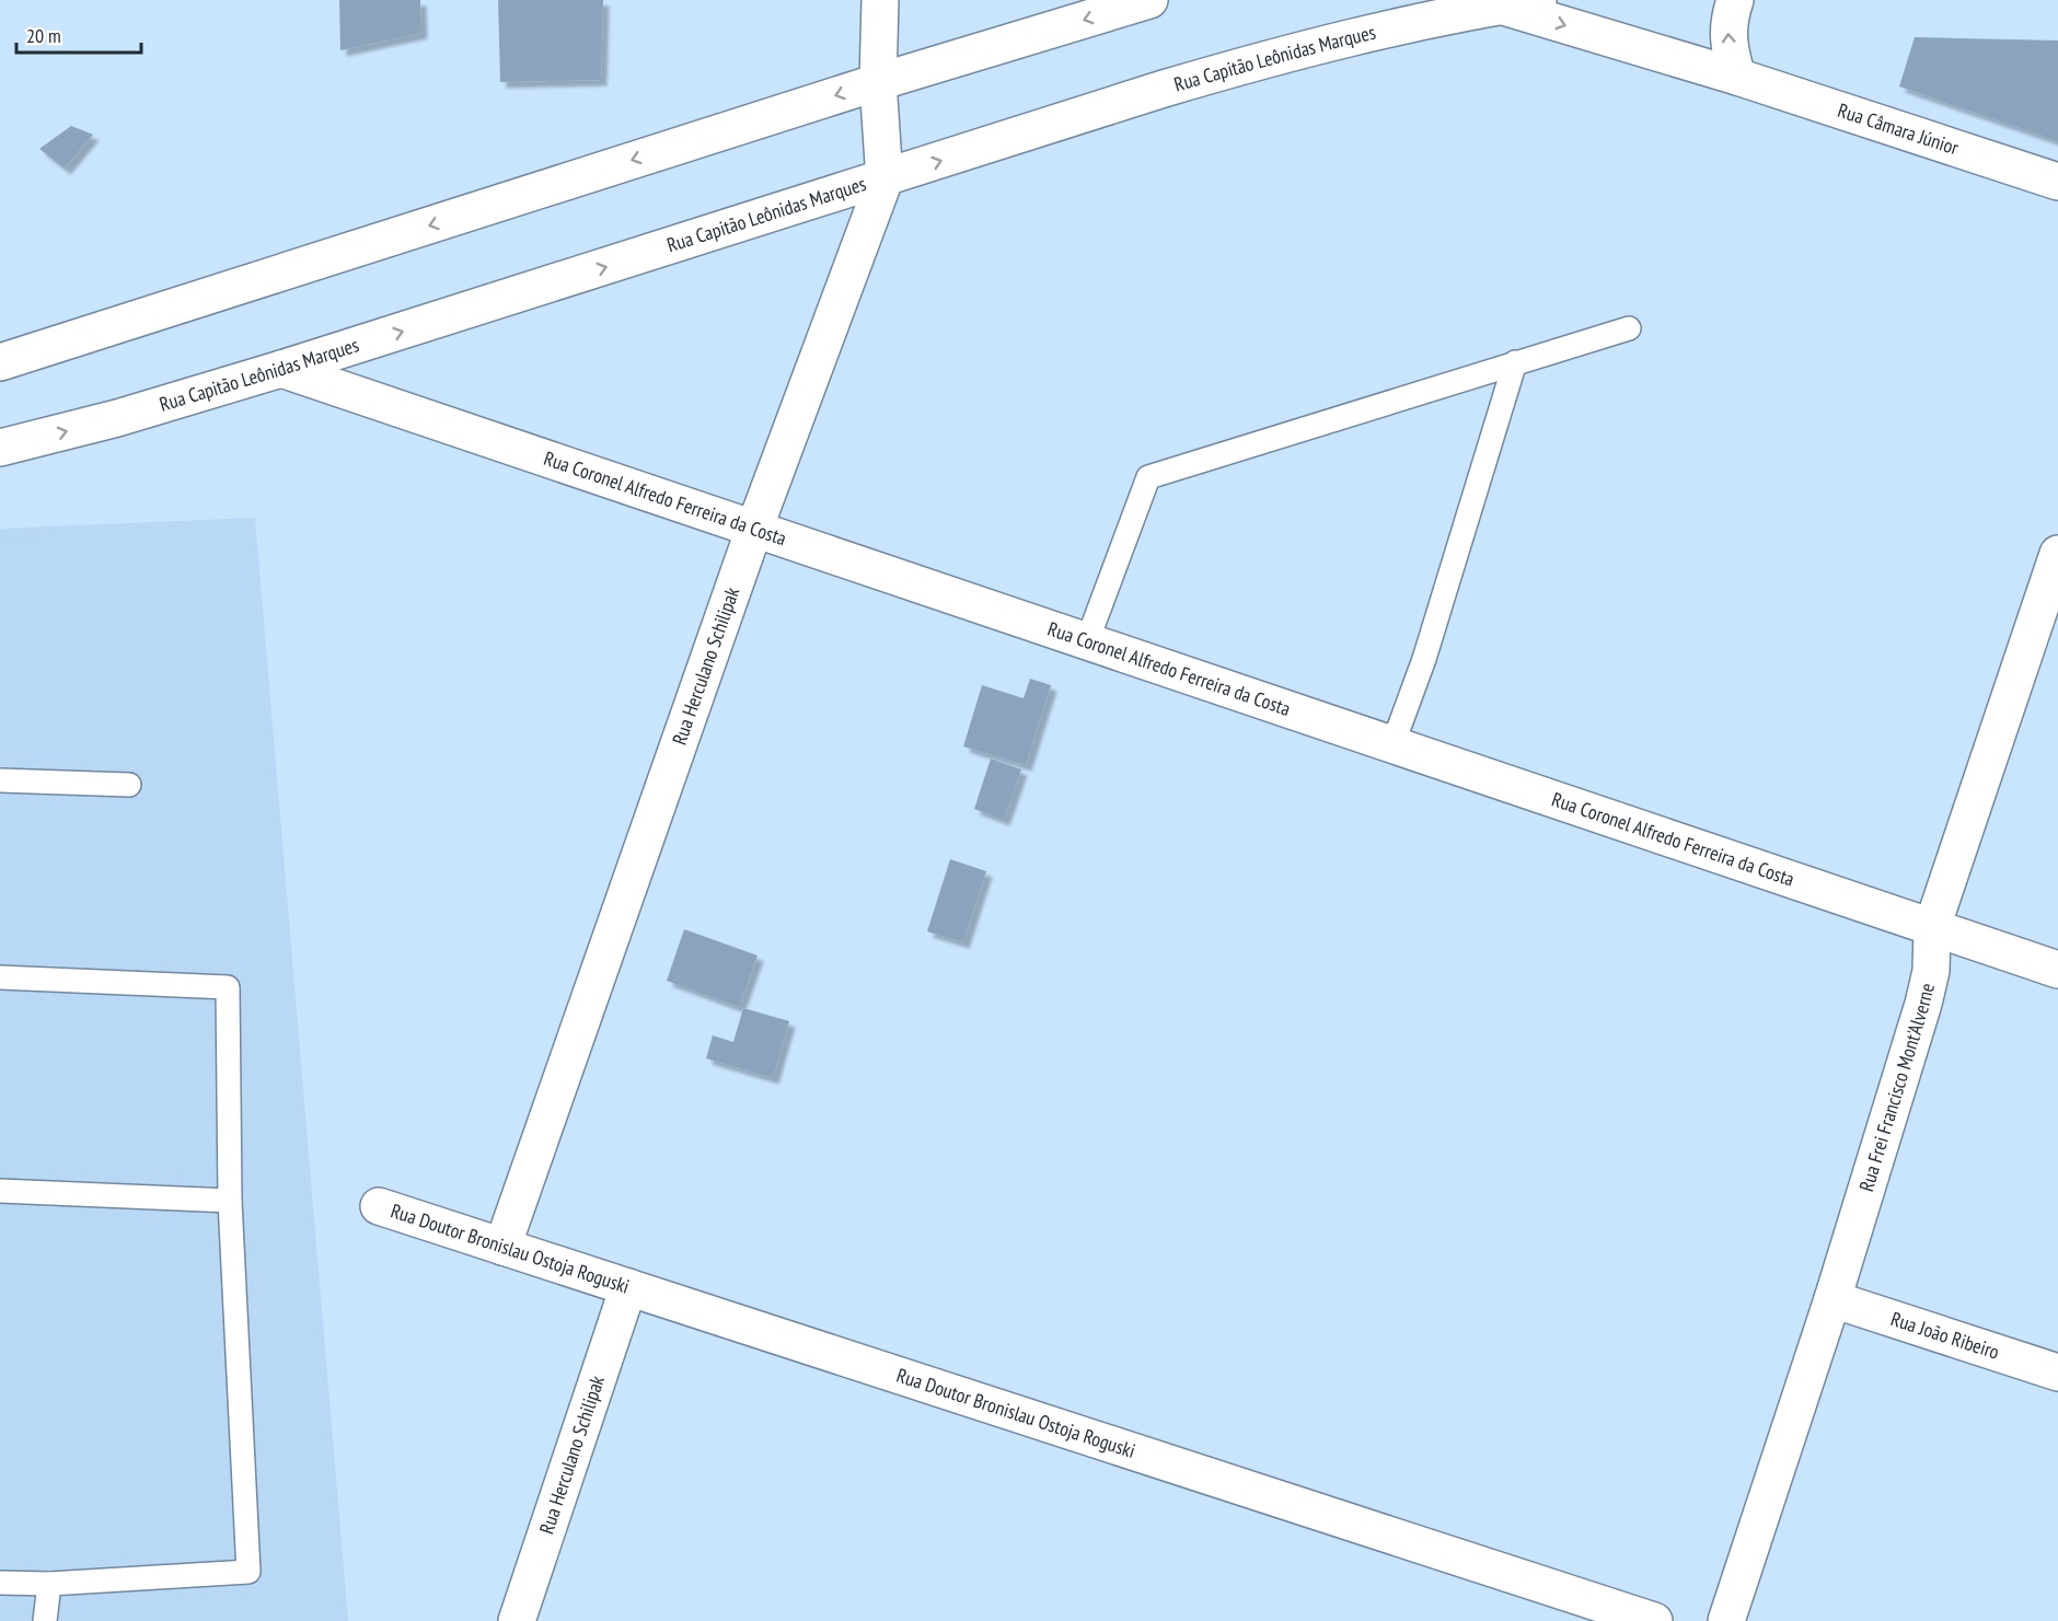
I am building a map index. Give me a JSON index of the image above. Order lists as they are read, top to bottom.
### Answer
{
  "streets": {
    "street": [
      "Rua Capitão Leônidas Marques",
      "Rua Câmara Júnior",
      "Rua Coronel Alfredo Ferreira da Costa",
      "Rua Herculano Schilipak",
      "Rua Frei Francisco Mont'Alverne",
      "Rua Doutor Bronislau Ostoja Roguski",
      "Rua João Ribeiro"
    ]
  },
  "crossings": [
    ["Rua Capitão Leônidas Marques", "Rua Câmara Júnior"],
    ["Rua Capitão Leônidas Marques", "Rua Coronel Alfredo Ferreira da Costa"],
    ["Rua Capitão Leônidas Marques", "Rua Herculano Schilipak"],
    ["Rua Coronel Alfredo Ferreira da Costa", "Rua Herculano Schilipak"],
    ["Rua Coronel Alfredo Ferreira da Costa", "Rua Frei Francisco Mont'Alverne"],
    ["Rua Herculano Schilipak", "Rua Doutor Bronislau Ostoja Roguski"],
    ["Rua Frei Francisco Mont'Alverne", "Rua João Ribeiro"]
  ],
  "one_way": ["Rua Câmara Júnior"],
  "scale_bar": "20 m"
}
